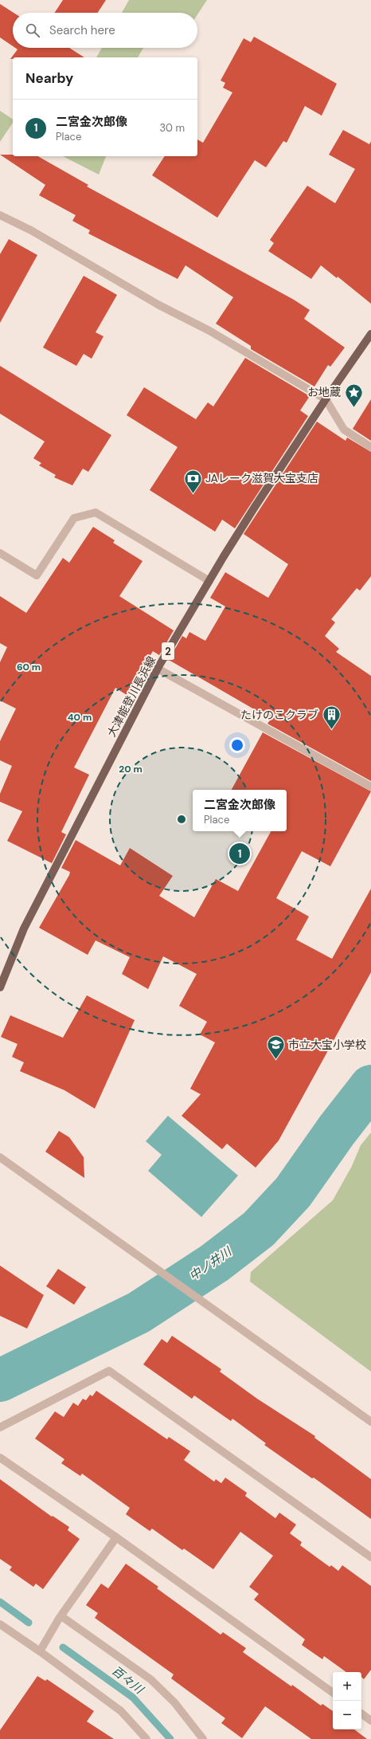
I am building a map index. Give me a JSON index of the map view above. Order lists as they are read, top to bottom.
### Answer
{
  "streets": {
    "main road": ["2", "大津能登川長浜線"]
  },
  "water": ["中ノ井川", "百々川"],
  "places": {
    "place": ["お地蔵"],
    "bank": ["JAレーク滋賀大宝支店"],
    "building": ["たけのこクラブ"],
    "school or university": ["市立大宝小学校"]
  },
  "page": {
    "search": "Search here",
    "heading": "Nearby",
    "list": [
      {
        "mark": "1",
        "name": "二宮金次郎像",
        "note": "Place",
        "value": "30 m"
      }
    ],
    "popup": ["二宮金次郎像", "Place"],
    "pins": "1",
    "map_buttons": ["+", "−"]
  },
  "rings": ["60 m", "40 m", "20 m"]
}
